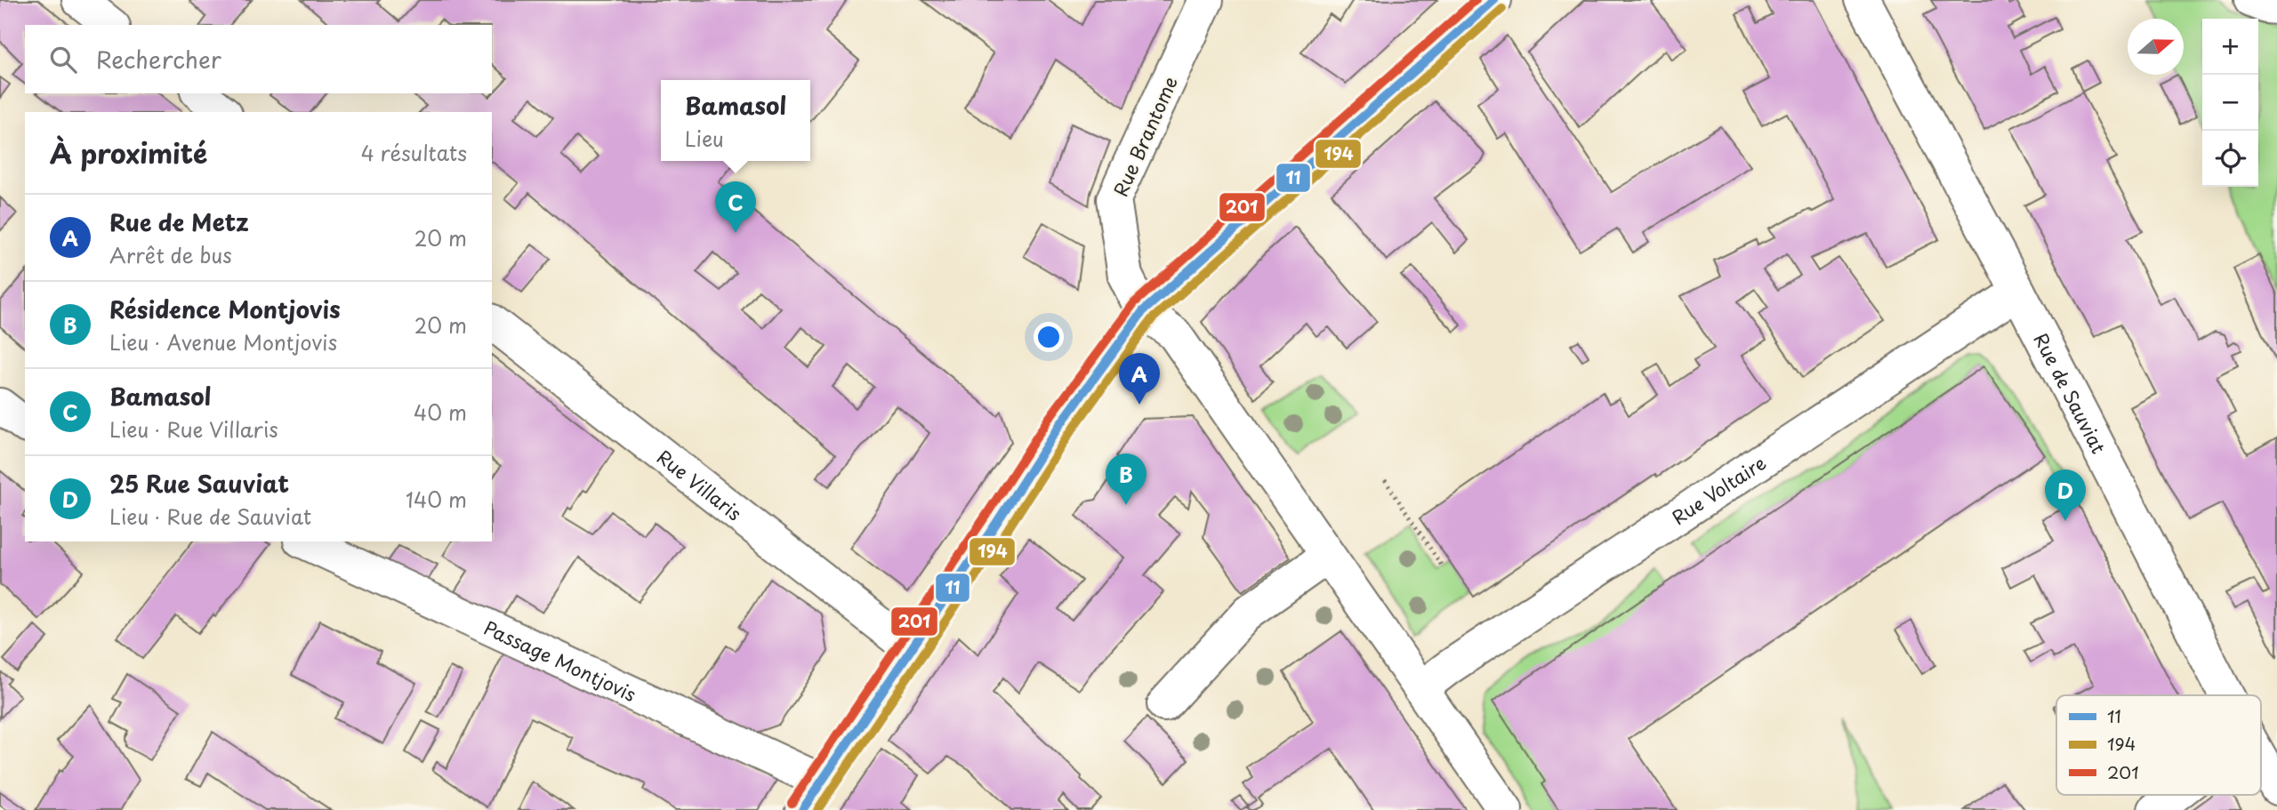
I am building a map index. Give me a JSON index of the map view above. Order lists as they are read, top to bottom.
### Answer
{
  "streets": {
    "street": [
      "Rue Brantome",
      "Rue de Sauviat",
      "Rue Villaris",
      "Rue Voltaire",
      "Passage Montjovis"
    ]
  },
  "crossings": [
    ["Rue de Sauviat", "Rue Voltaire"]
  ],
  "lines": ["transit line 11", "transit line 201", "transit line 194"],
  "legend": ["11", "194", "201"],
  "north": "right",
  "page": {
    "map_buttons": ["+", "−"],
    "search": "Rechercher",
    "popup": ["Bamasol", "Lieu"],
    "heading": ["À proximité", "4 résultats"],
    "pins": [
      "C",
      "A",
      "B",
      "D"
    ],
    "list": [
      {
        "mark": "A",
        "name": "Rue de Metz",
        "note": "Arrêt de bus",
        "value": "20 m"
      },
      {
        "mark": "B",
        "name": "Résidence Montjovis",
        "note": "Lieu · Avenue Montjovis",
        "value": "20 m"
      },
      {
        "mark": "C",
        "name": "Bamasol",
        "note": "Lieu · Rue Villaris",
        "value": "40 m"
      },
      {
        "mark": "D",
        "name": "25 Rue Sauviat",
        "note": "Lieu · Rue de Sauviat",
        "value": "140 m"
      }
    ]
  }
}
